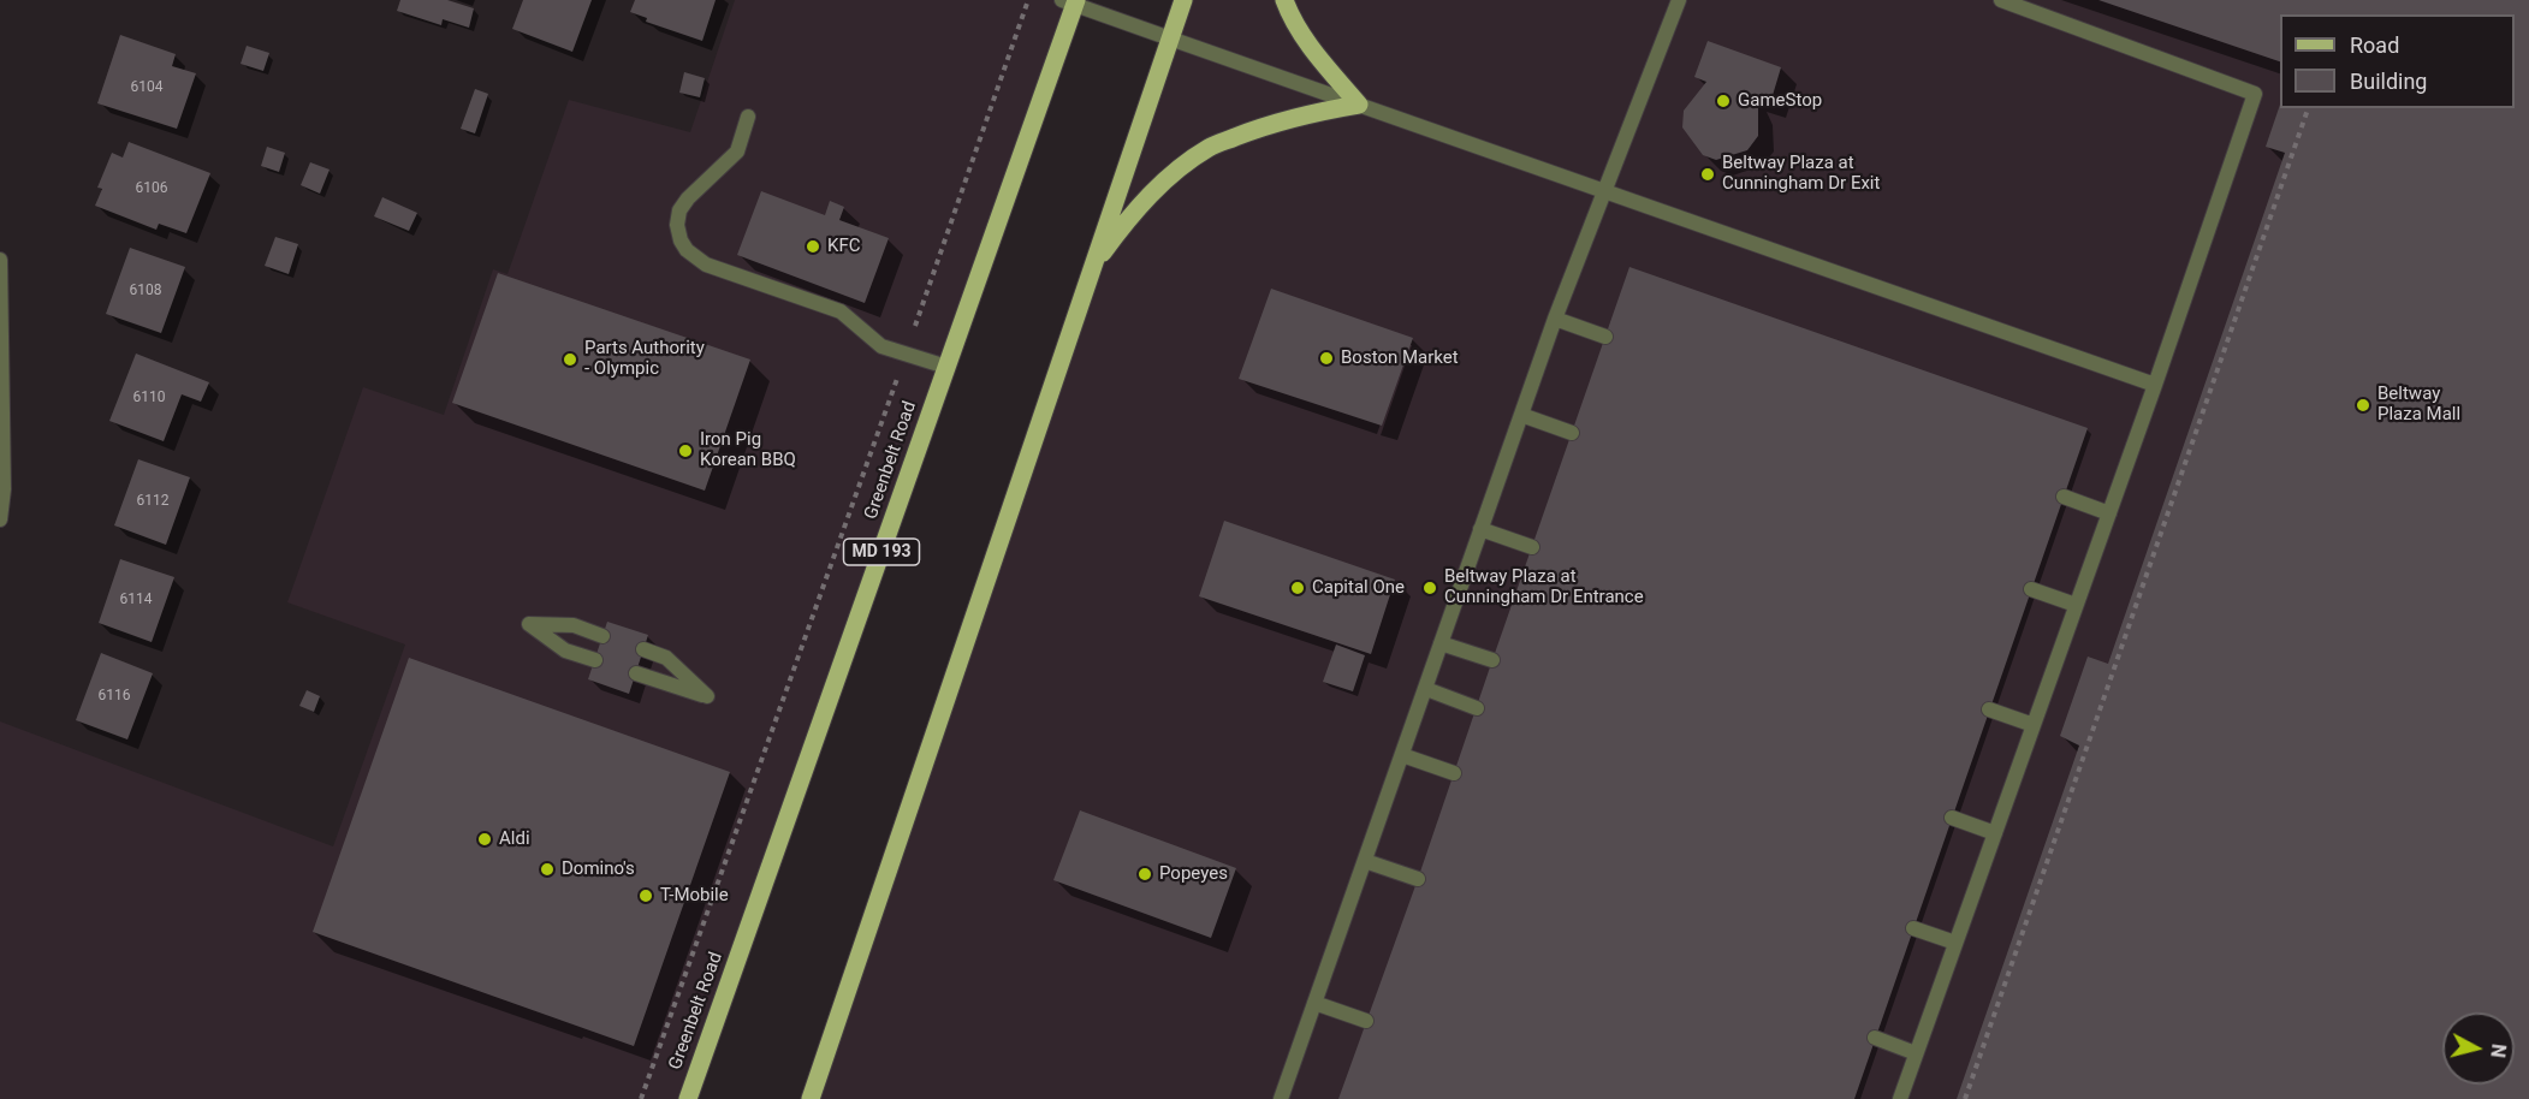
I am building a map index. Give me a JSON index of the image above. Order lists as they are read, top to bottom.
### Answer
{
  "streets": {
    "main road": ["Greenbelt Road", "MD 193"]
  },
  "places": [
    "GameStop",
    "Beltway Plaza at Cunningham Dr Exit",
    "KFC",
    "Boston Market",
    "Parts Authority - Olympic",
    "Beltway Plaza Mall",
    "Iron Pig Korean BBQ",
    "Capital One",
    "Beltway Plaza at Cunningham Dr Entrance",
    "Aldi",
    "Domino's",
    "Popeyes",
    "T-Mobile"
  ],
  "house_numbers": [
    "6104",
    "6106",
    "6108",
    "6110",
    "6112",
    "6114",
    "6116"
  ],
  "legend": ["Road", "Building"],
  "north": "right"
}
